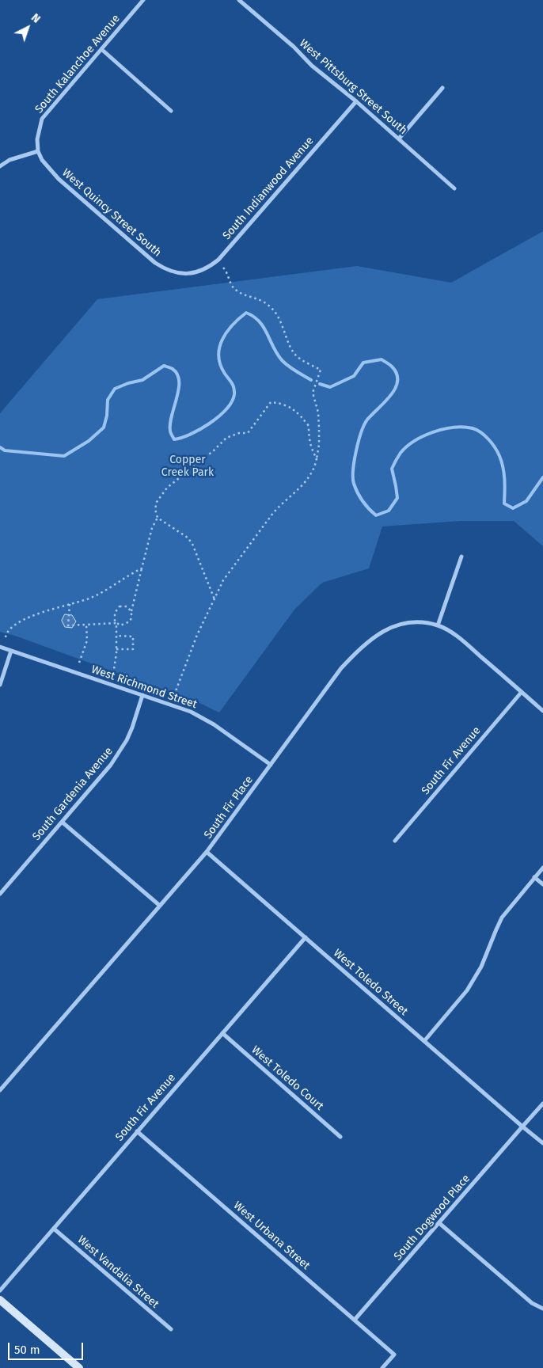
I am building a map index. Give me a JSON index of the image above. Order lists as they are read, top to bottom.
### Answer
{
  "streets": {
    "street": [
      "South Kalanchoe Avenue",
      "West Pittsburg Street South",
      "South Indianwood Avenue",
      "West Quincy Street South",
      "West Richmond Street",
      "South Fir Avenue",
      "South Gardenia Avenue",
      "South Fir Place",
      "West Toledo Street",
      "West Toledo Court",
      "South Dogwood Place",
      "West Urbana Street",
      "West Vandalia Street"
    ]
  },
  "crossings": [
    ["South Kalanchoe Avenue", "West Quincy Street South"],
    ["West Pittsburg Street South", "South Indianwood Avenue"],
    ["South Indianwood Avenue", "West Quincy Street South"],
    ["West Richmond Street", "South Gardenia Avenue"],
    ["West Richmond Street", "South Fir Place"],
    ["South Fir Avenue", "West Toledo Street"],
    ["South Fir Avenue", "West Toledo Court"],
    ["South Fir Avenue", "West Urbana Street"],
    ["South Fir Avenue", "West Vandalia Street"],
    ["South Fir Place", "West Toledo Street"],
    ["West Toledo Street", "South Dogwood Place"],
    ["South Dogwood Place", "West Urbana Street"]
  ],
  "parks": ["Copper Creek Park"],
  "scale_bar": "50 m",
  "north": "top right"
}
